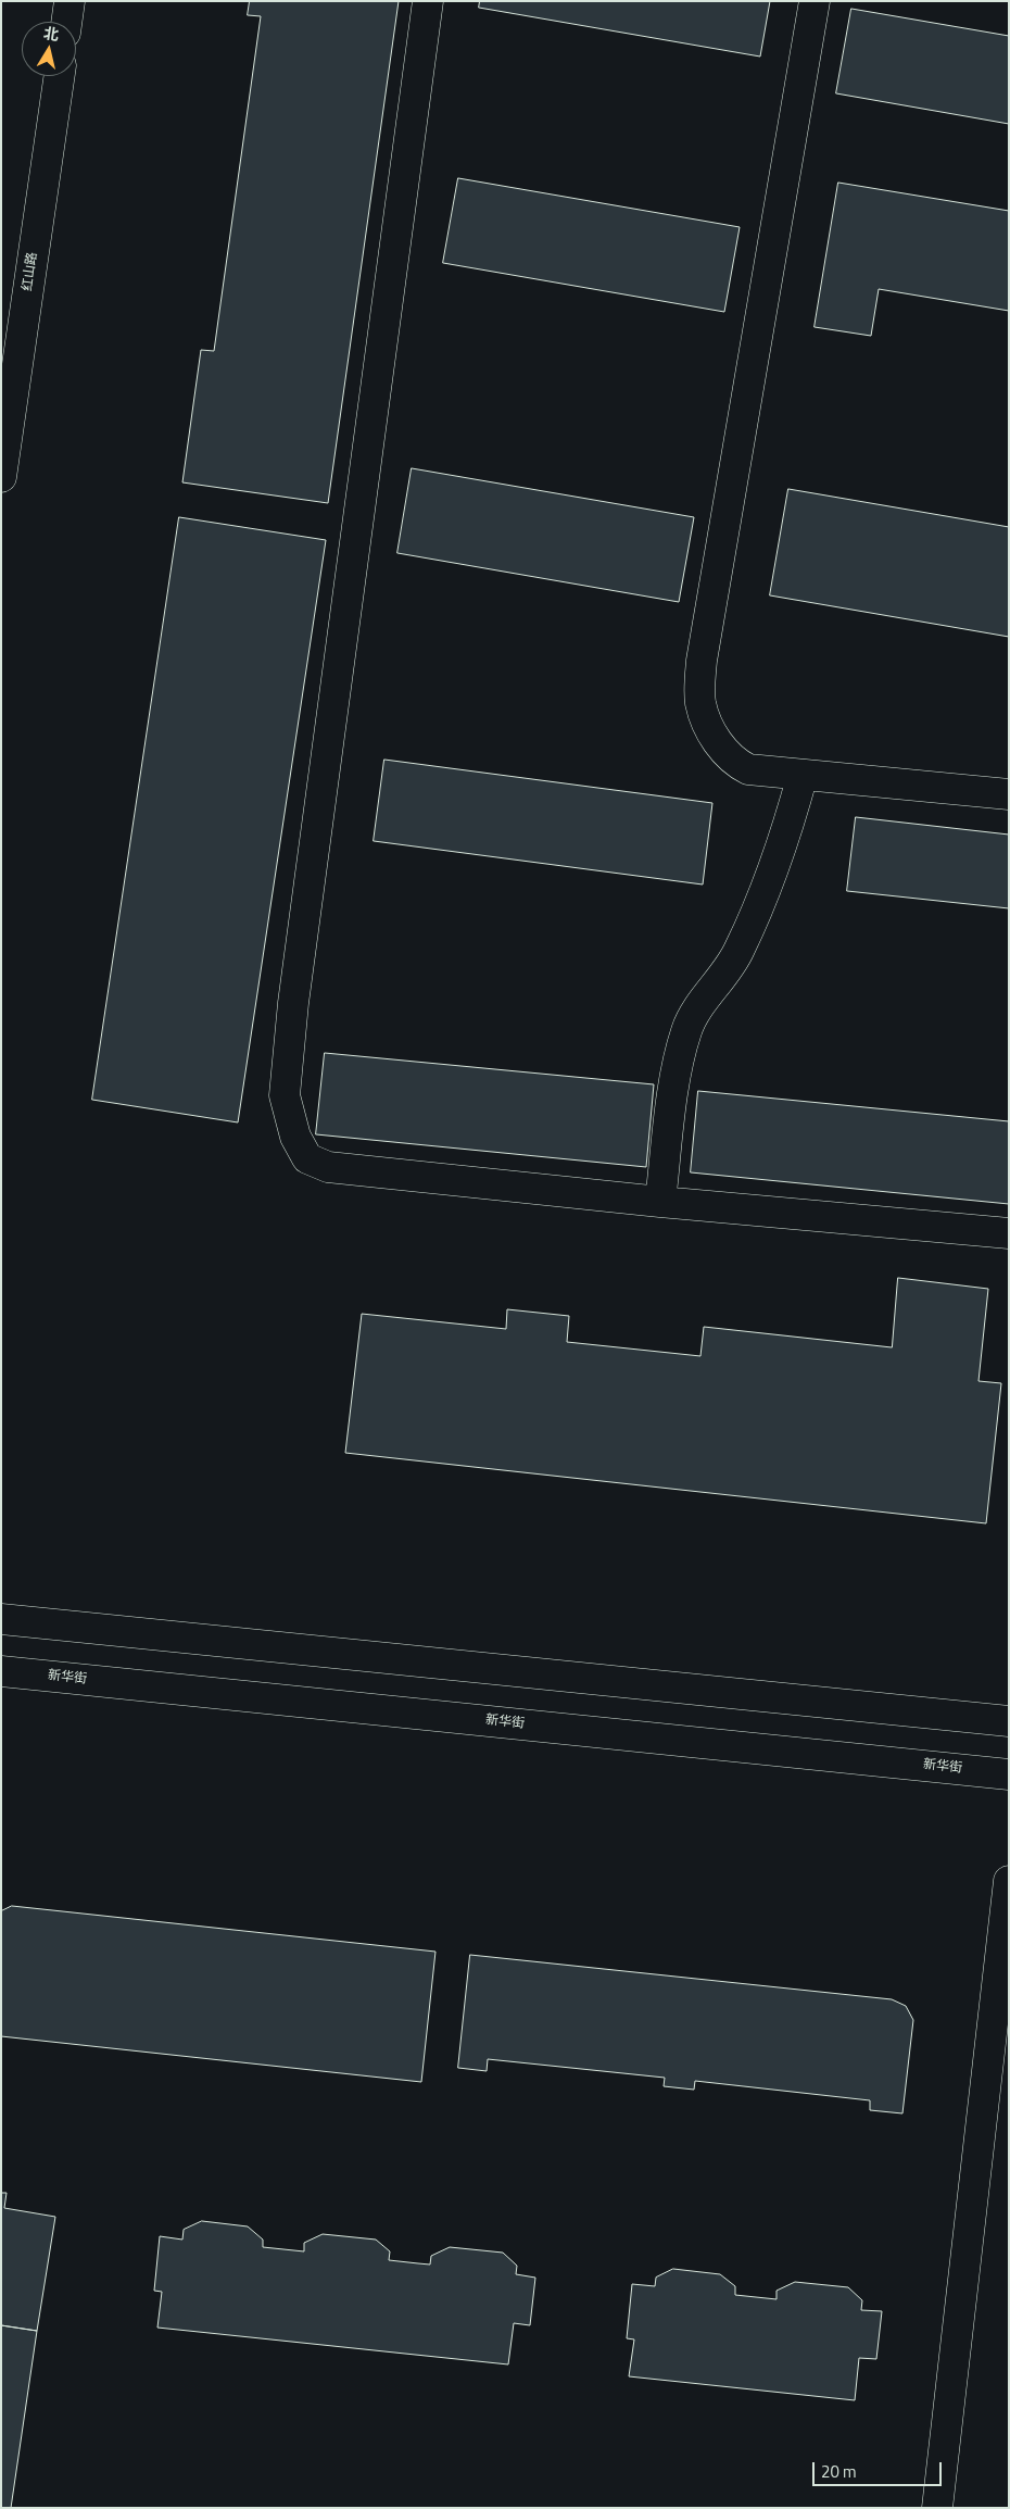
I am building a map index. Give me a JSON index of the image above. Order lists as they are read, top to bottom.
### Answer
{
  "streets": {
    "main road": ["红山路", "新华街"]
  },
  "scale_bar": "20 m",
  "north": "top"
}
